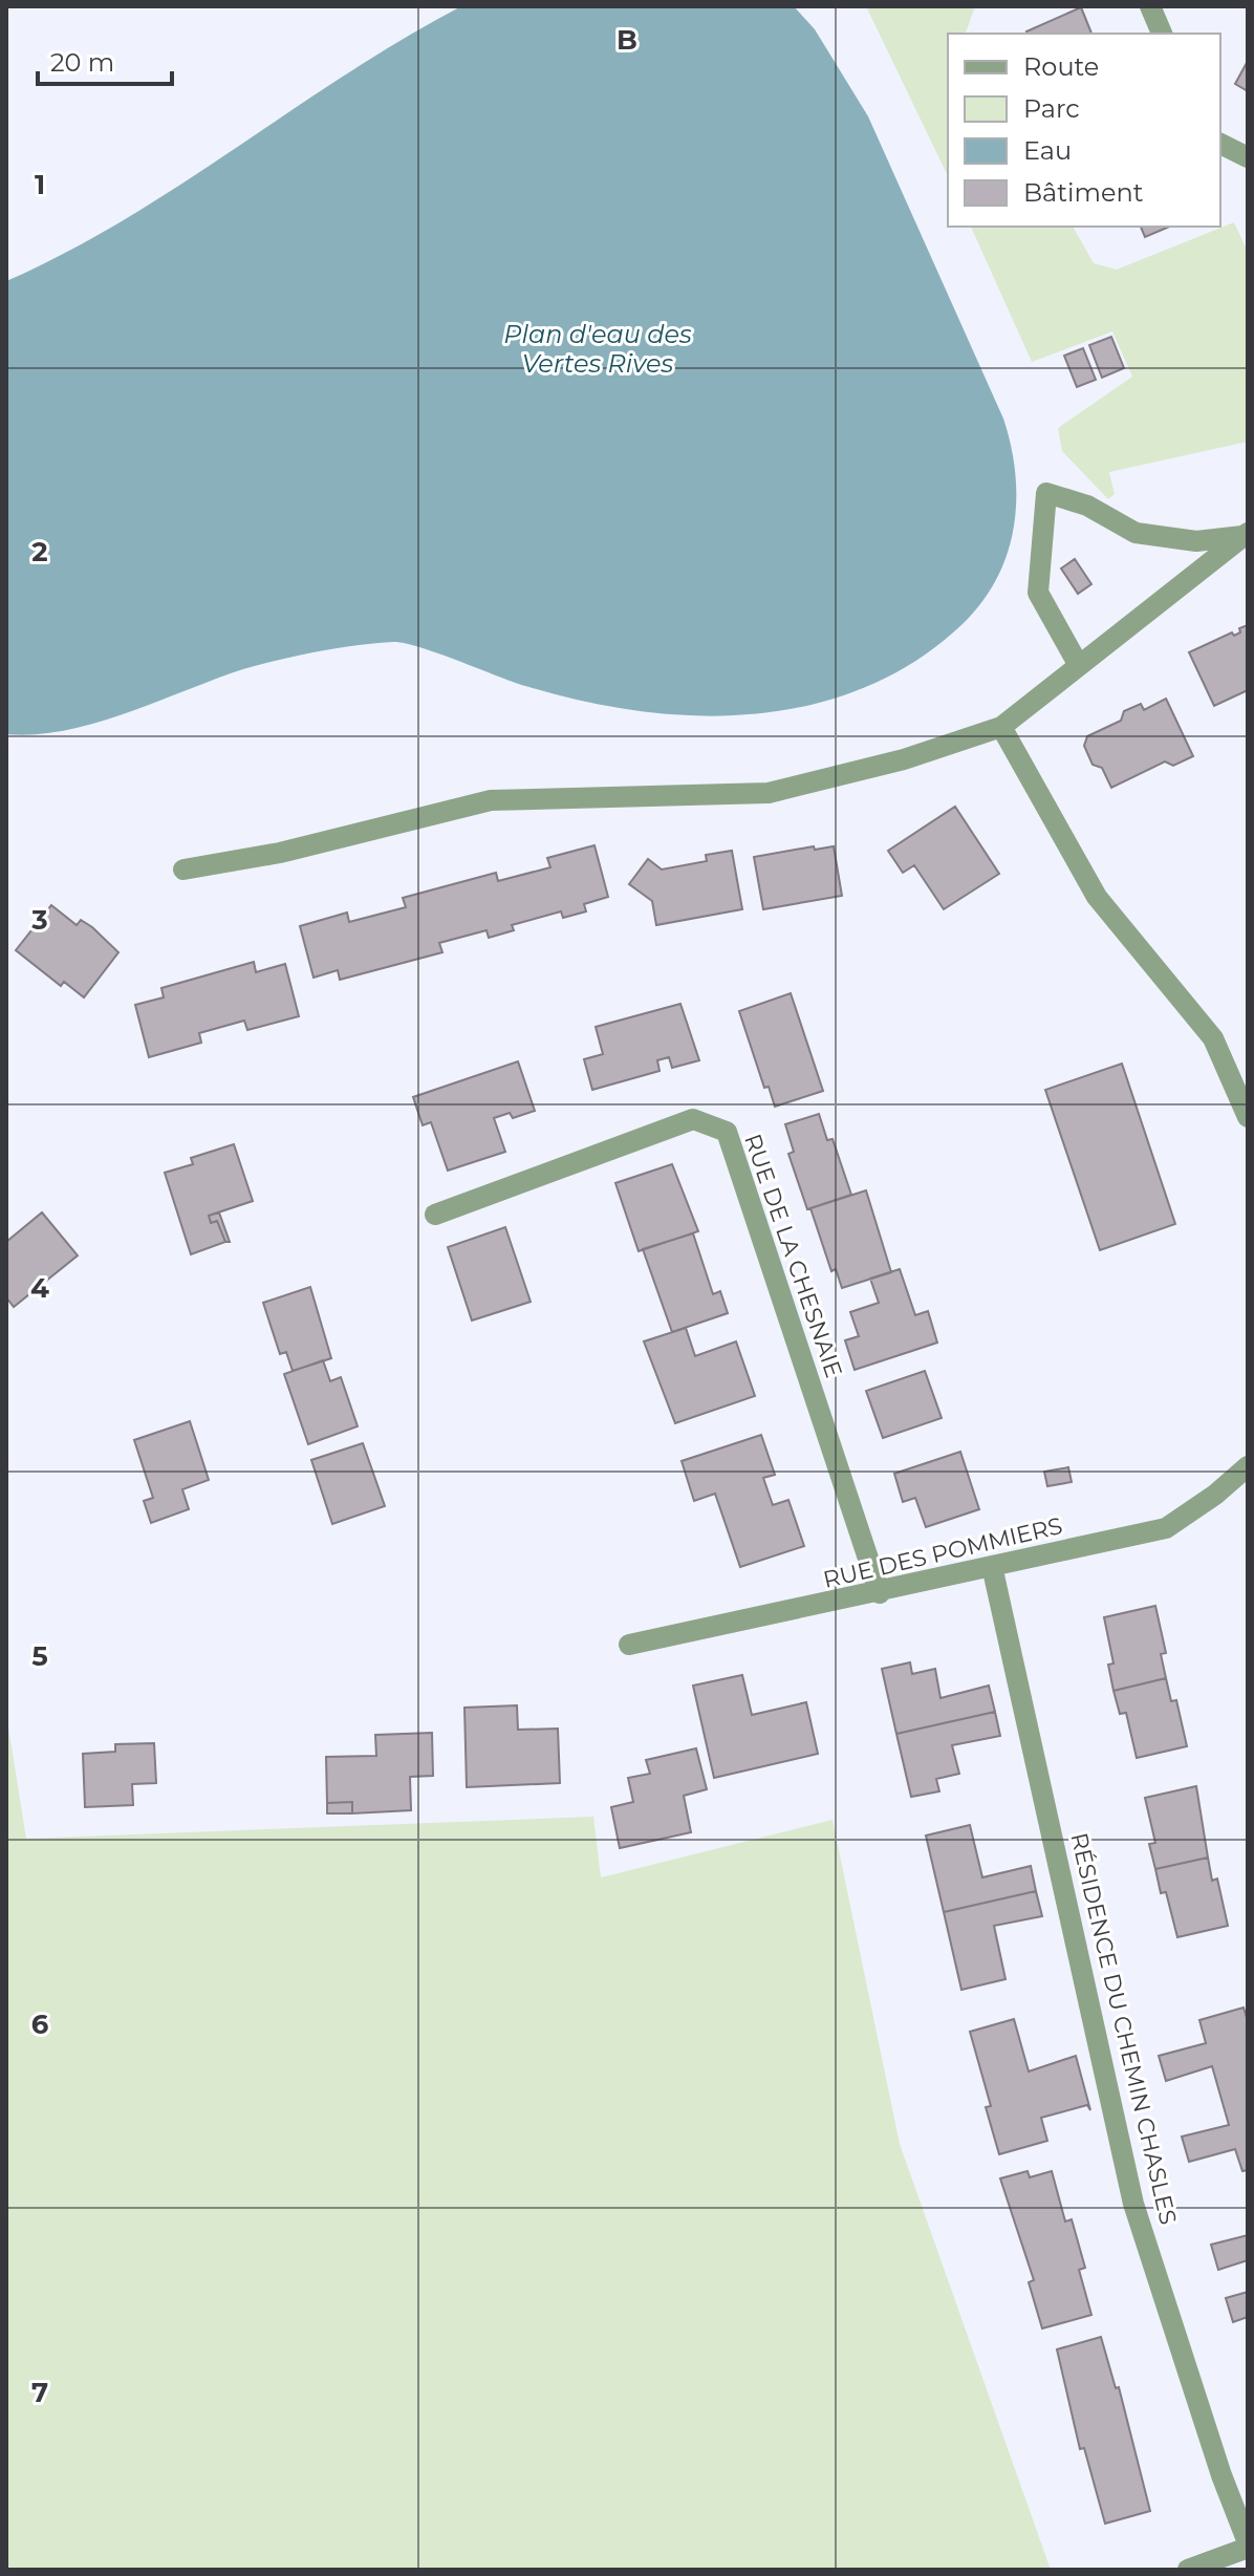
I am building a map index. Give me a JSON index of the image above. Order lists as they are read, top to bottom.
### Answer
{
  "streets": {
    "street": ["RUE DE LA CHESNAIE", "RUE DES POMMIERS", "RÉSIDENCE DU CHEMIN CHASLES"]
  },
  "crossings": [
    ["RUE DE LA CHESNAIE", "RUE DES POMMIERS"],
    ["RUE DES POMMIERS", "RÉSIDENCE DU CHEMIN CHASLES"]
  ],
  "water": ["Plan d'eau des Vertes Rives"],
  "legend": [
    "Route",
    "Parc",
    "Eau",
    "Bâtiment"
  ],
  "scale_bar": "20 m",
  "grid": {
    "columns": ["B"],
    "rows": [
      "1",
      "2",
      "3",
      "4",
      "5",
      "6",
      "7"
    ]
  }
}
